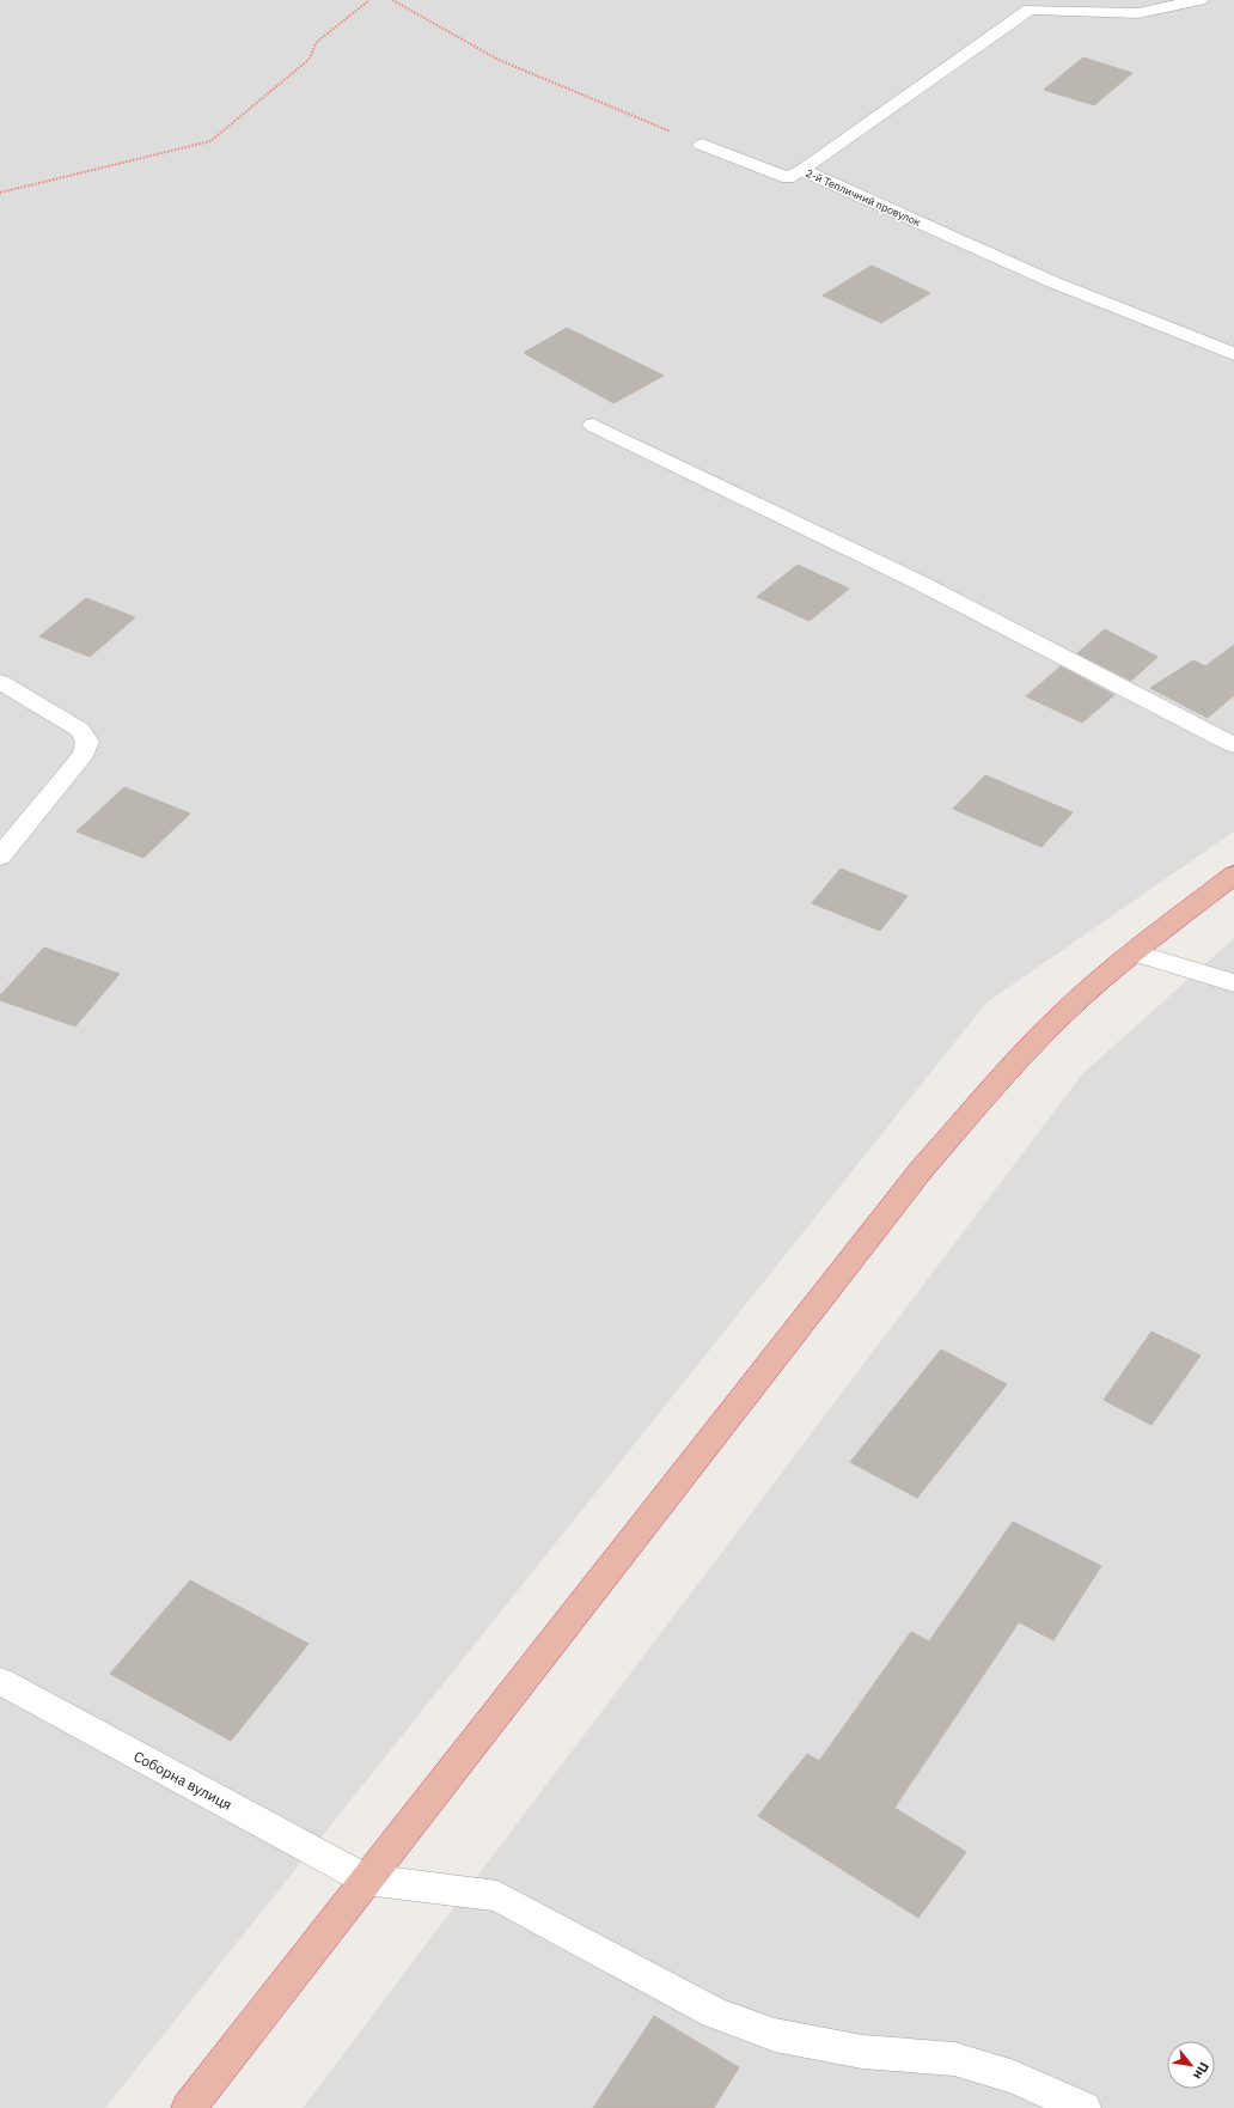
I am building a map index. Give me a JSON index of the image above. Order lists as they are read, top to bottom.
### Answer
{
  "streets": {
    "street": ["2-й Тепличний провулок", "Соборна вулиця"]
  },
  "north": "bottom right"
}
